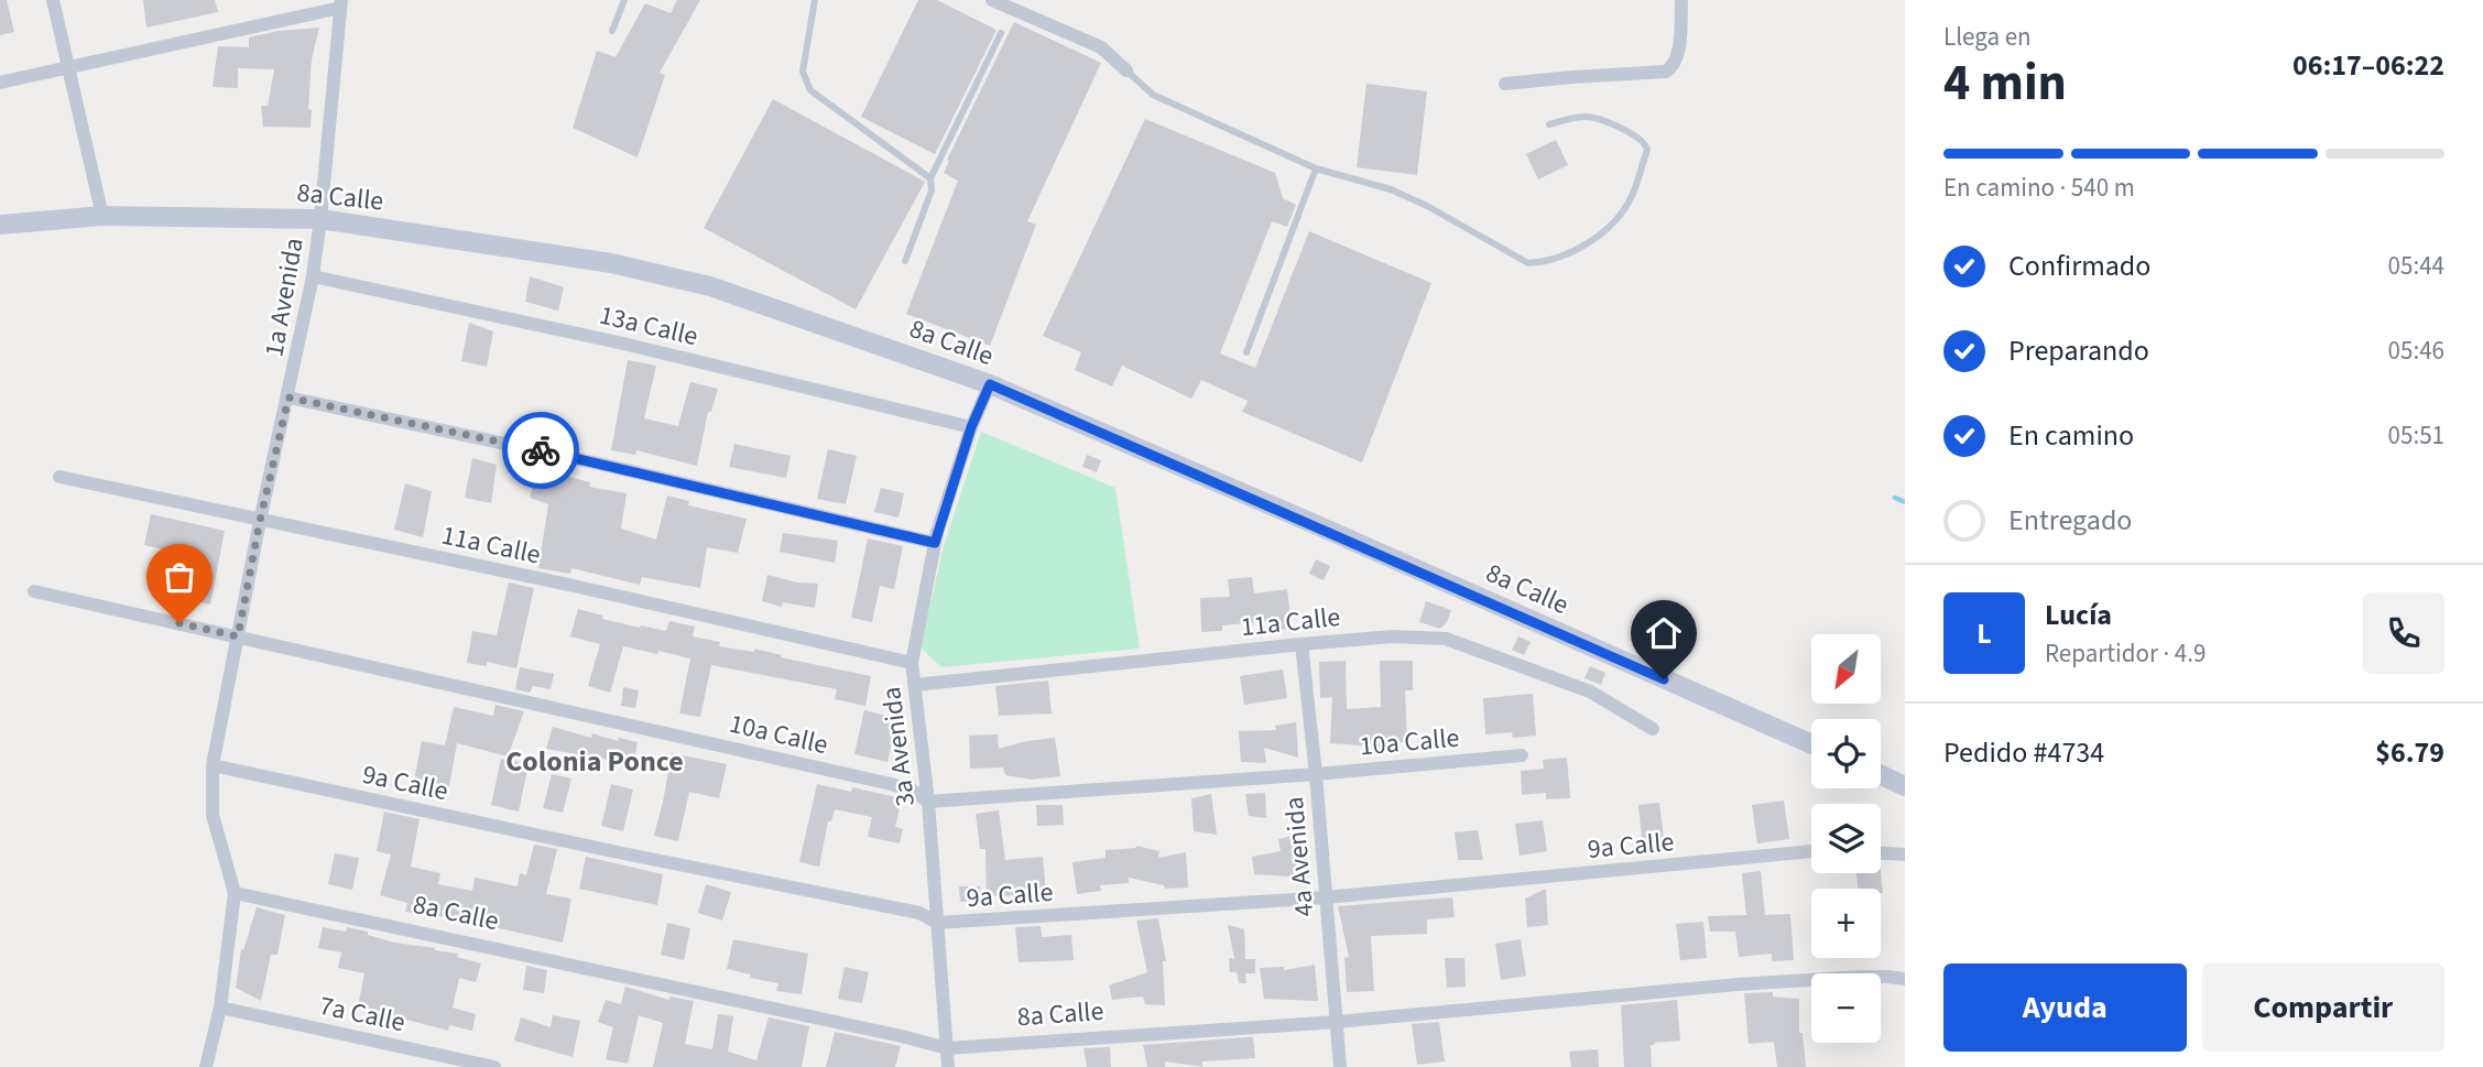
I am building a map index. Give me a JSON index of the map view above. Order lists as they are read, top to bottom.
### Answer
{
  "streets": {
    "street": [
      "8a Calle",
      "1a Avenida",
      "13a Calle",
      "11a Calle",
      "10a Calle",
      "3a Avenida",
      "9a Calle",
      "4a Avenida",
      "7a Calle"
    ]
  },
  "crossings": [
    ["8a Calle", "1a Avenida"],
    ["8a Calle", "3a Avenida"],
    ["8a Calle", "4a Avenida"],
    ["1a Avenida", "13a Calle"],
    ["1a Avenida", "11a Calle"],
    ["1a Avenida", "10a Calle"],
    ["1a Avenida", "9a Calle"],
    ["1a Avenida", "7a Calle"],
    ["13a Calle", "3a Avenida"],
    ["11a Calle", "3a Avenida"],
    ["11a Calle", "4a Avenida"],
    ["10a Calle", "3a Avenida"],
    ["10a Calle", "4a Avenida"],
    ["3a Avenida", "9a Calle"],
    ["9a Calle", "4a Avenida"]
  ],
  "districts": ["Colonia Ponce"],
  "north": "bottom left",
  "page": {
    "heading": ["4 min", "Llega en", "06:17–06:22"],
    "panel": [
      "Lucía",
      "Repartidor · 4.9",
      "Pedido #4734",
      "$6.79"
    ],
    "bar": "En camino · 540 m",
    "list": [
      ["Confirmado", "05:44"],
      ["Preparando", "05:46"],
      ["En camino", "05:51"],
      "Entregado"
    ],
    "round": "L",
    "map_buttons": ["+", "−"],
    "buttons": ["Ayuda", "Compartir"]
  }
}
